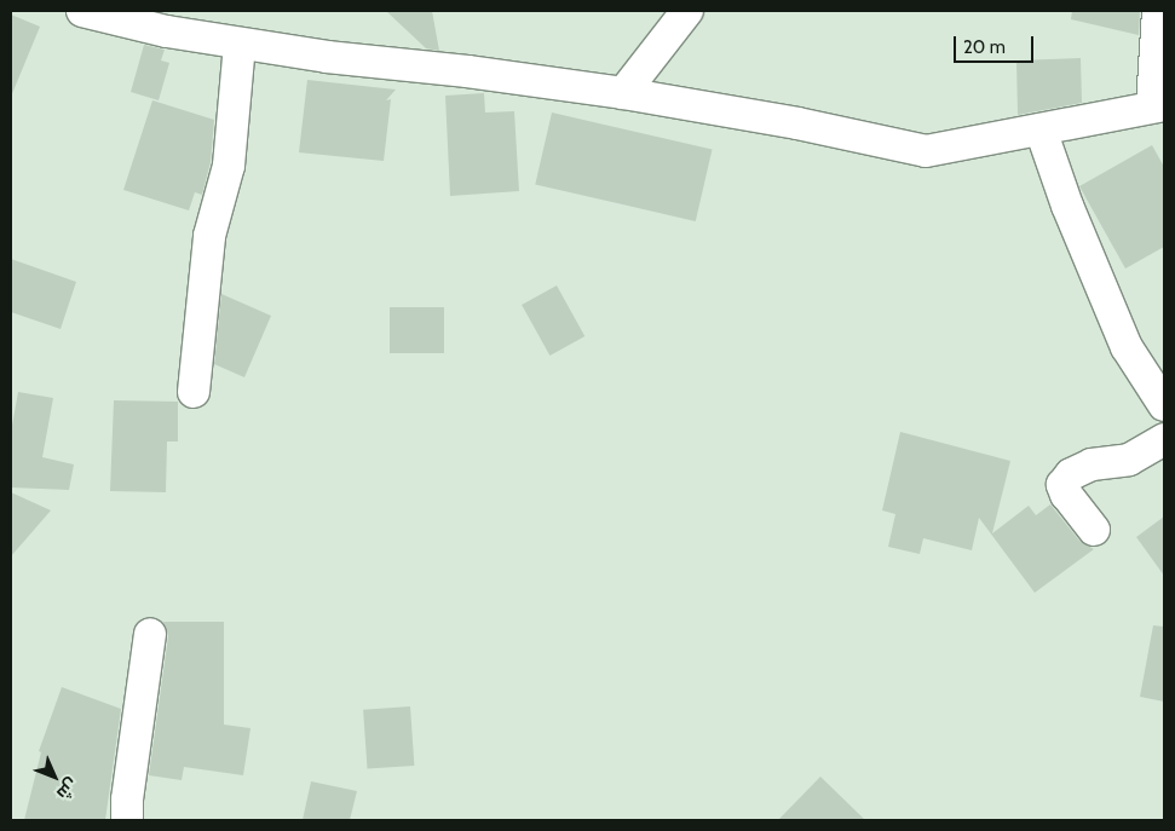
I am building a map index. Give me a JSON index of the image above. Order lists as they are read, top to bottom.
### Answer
{
  "scale_bar": "20 m",
  "north": "bottom right"
}
